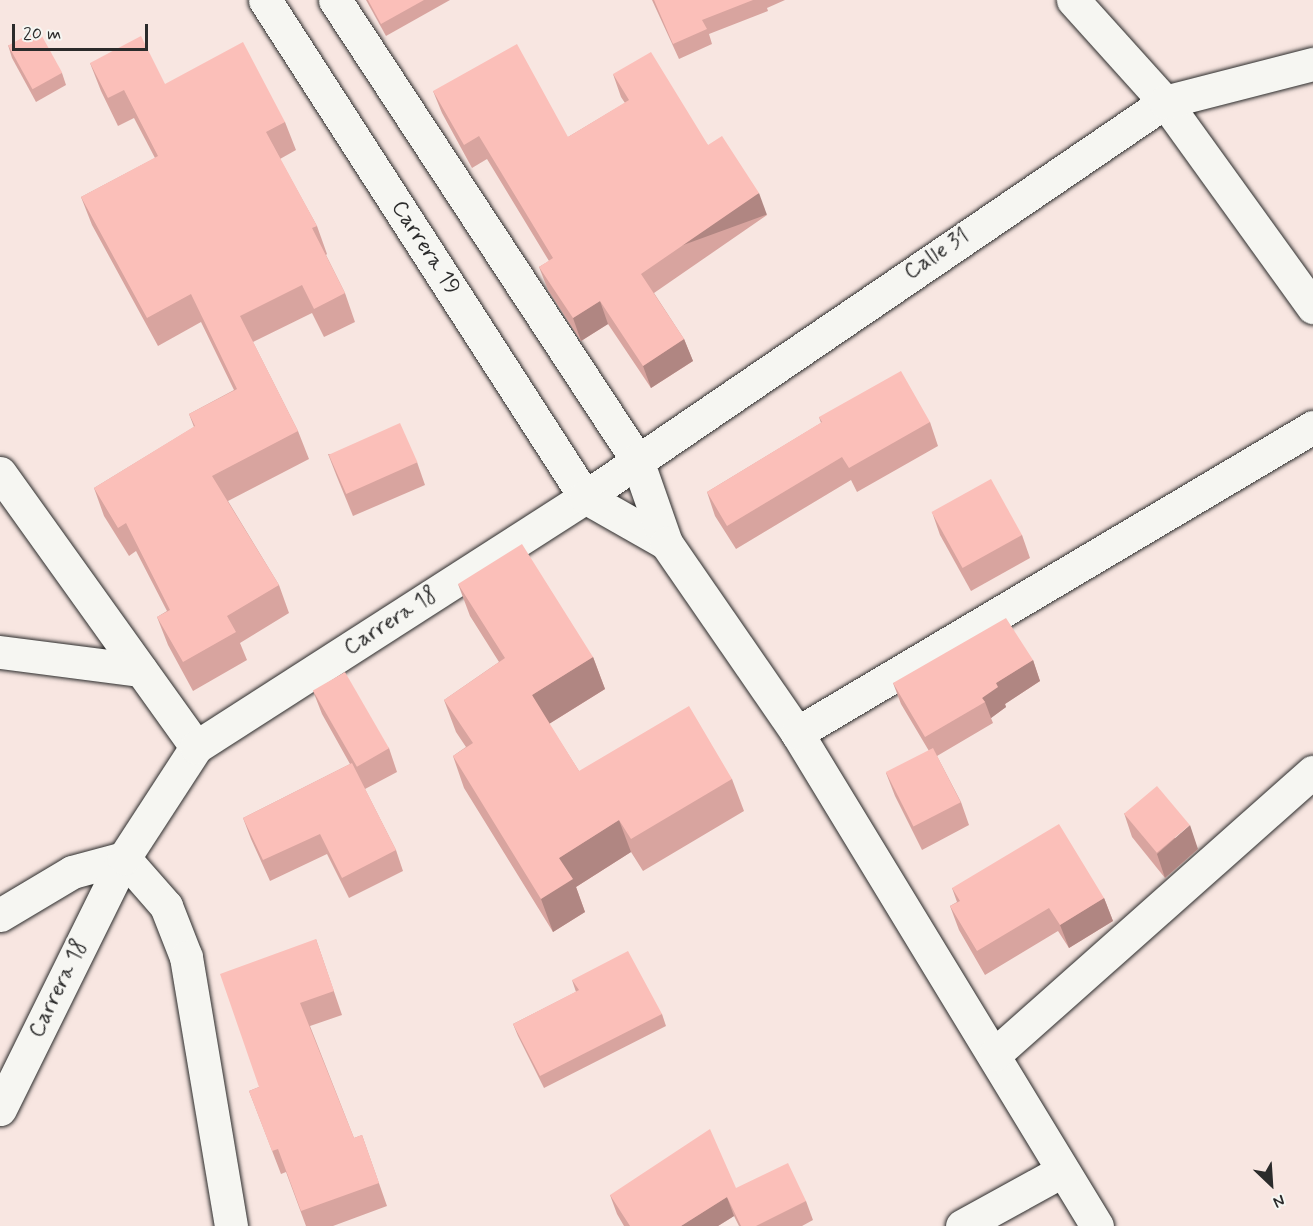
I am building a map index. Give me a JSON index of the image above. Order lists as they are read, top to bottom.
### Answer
{
  "streets": {
    "street": ["Carrera 19", "Calle 31", "Carrera 18"]
  },
  "crossings": [
    ["Carrera 19", "Calle 31"],
    ["Carrera 19", "Carrera 18"],
    ["Calle 31", "Carrera 18"]
  ],
  "scale_bar": "20 m",
  "north": "bottom right"
}
